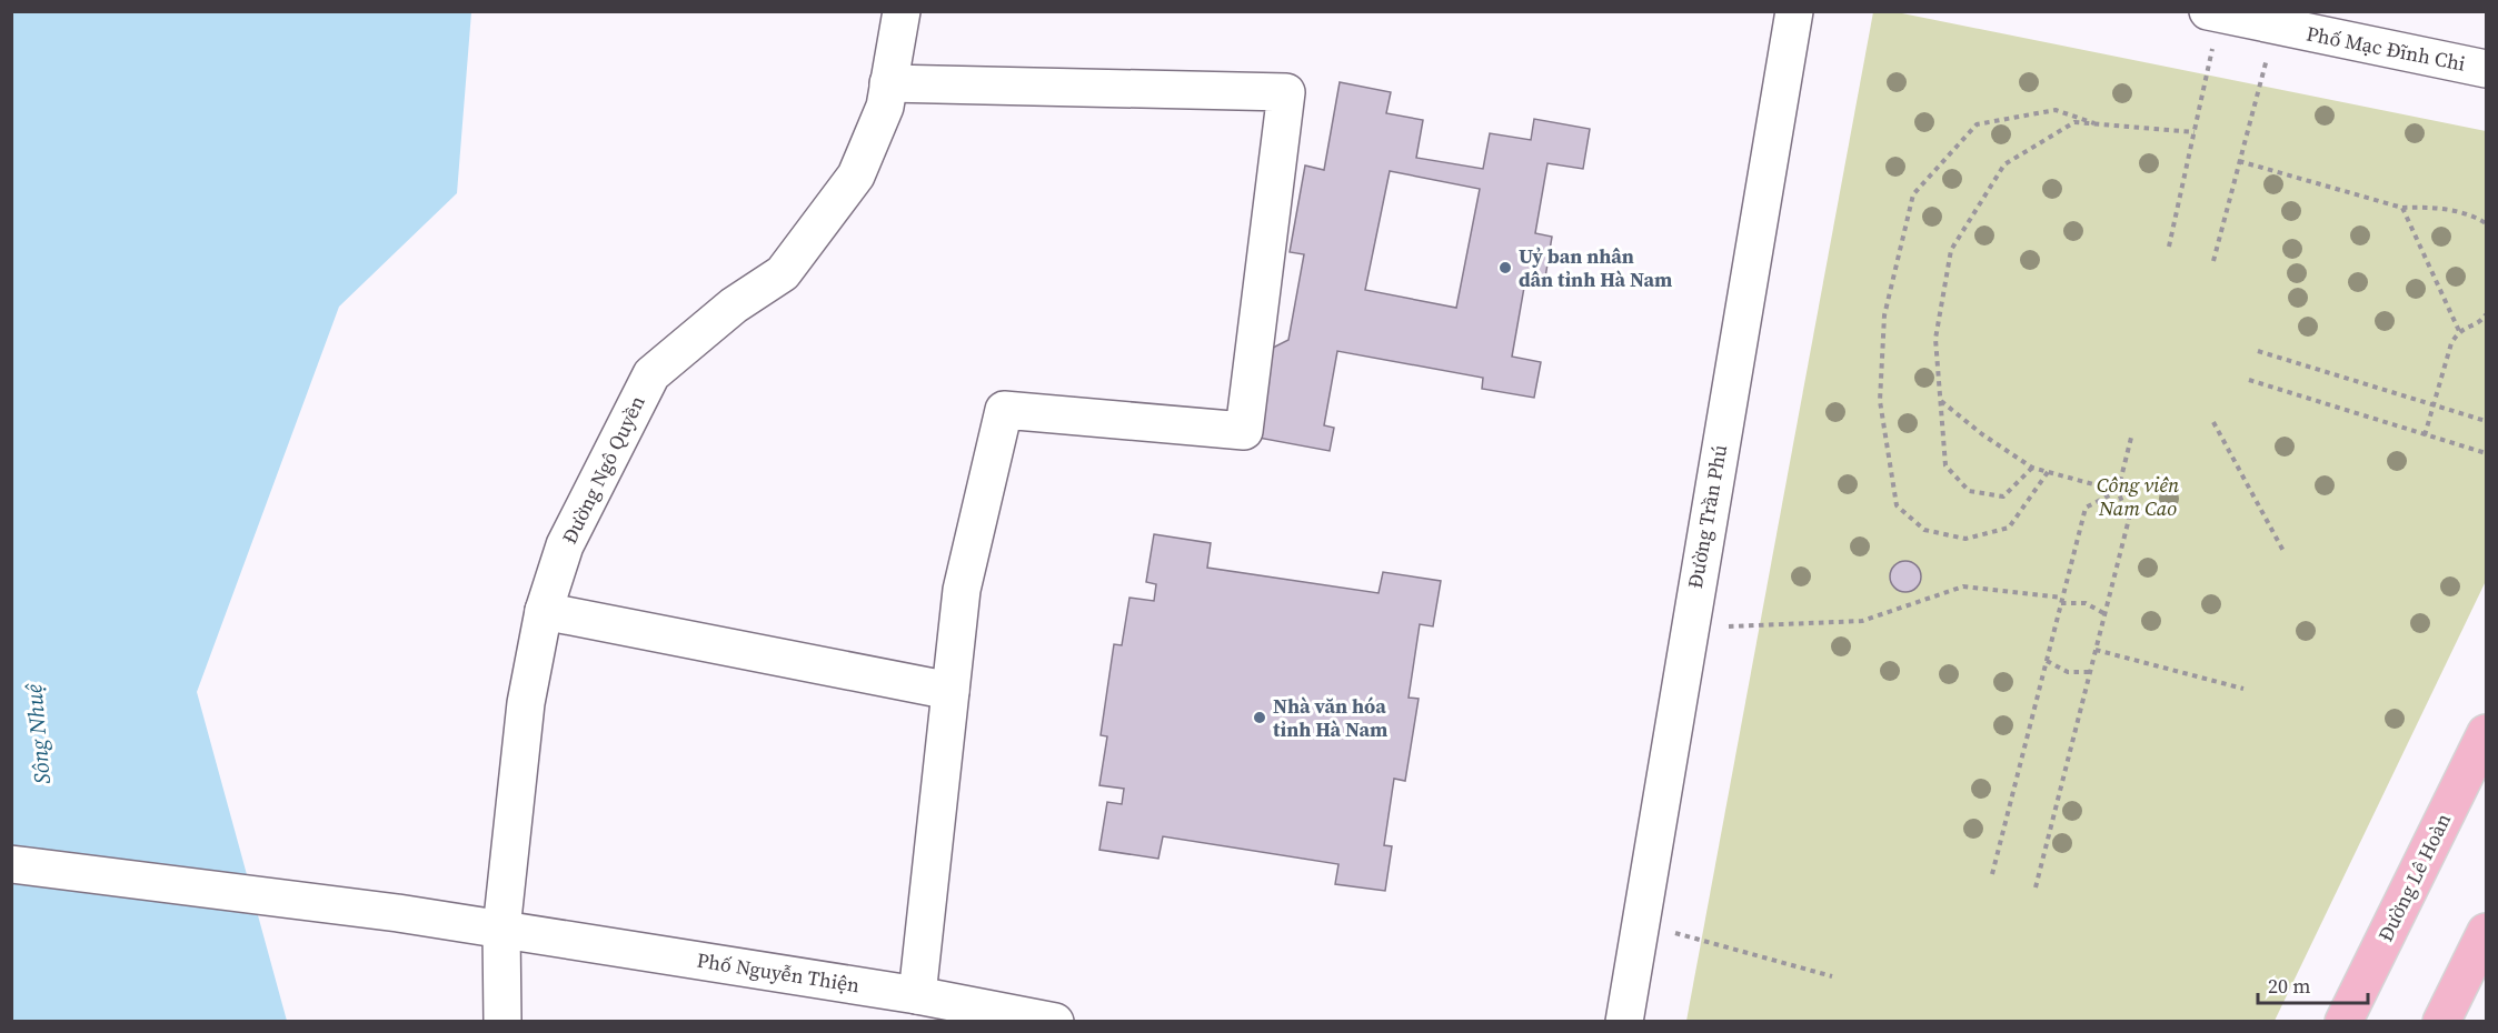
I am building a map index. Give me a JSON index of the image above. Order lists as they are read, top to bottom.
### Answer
{
  "streets": {
    "main road": ["Đường Lê Hoàn"],
    "street": [
      "Phố Mạc Đĩnh Chi",
      "Đường Ngô Quyền",
      "Đường Trần Phú",
      "Phố Nguyễn Thiện"
    ]
  },
  "crossings": [
    ["Đường Ngô Quyền", "Phố Nguyễn Thiện"]
  ],
  "water": ["Sông Nhuệ"],
  "parks": ["Công viên Nam Cao"],
  "places": ["Uỷ ban nhân dân tỉnh Hà Nam", "Nhà văn hóa tỉnh Hà Nam"],
  "scale_bar": "20 m"
}
